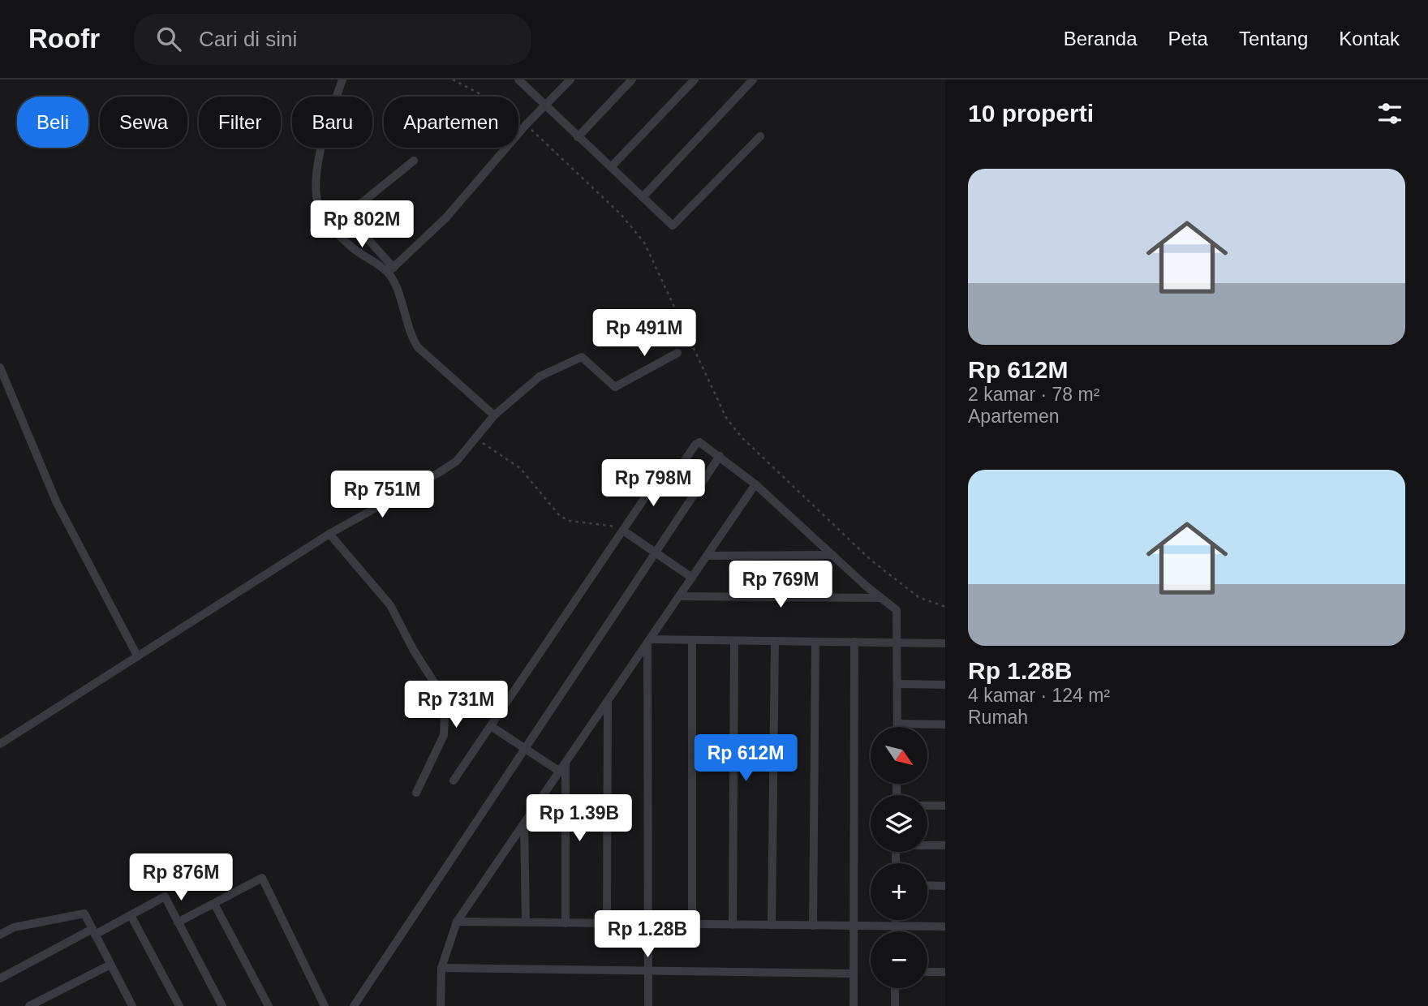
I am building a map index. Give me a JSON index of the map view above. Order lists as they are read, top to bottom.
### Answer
{
  "north": "bottom right",
  "page": {
    "header": "Roofr",
    "search": "Cari di sini",
    "nav": [
      "Beranda",
      "Peta",
      "Tentang",
      "Kontak"
    ],
    "heading": "10 properti",
    "chip": [
      "Beli",
      "Sewa",
      "Filter",
      "Baru",
      "Apartemen"
    ],
    "list": [
      {
        "name": "Rp 612M",
        "note": "2 kamar · 78 m² · Apartemen"
      },
      {
        "name": "Rp 1.28B",
        "note": "4 kamar · 124 m² · Rumah"
      }
    ],
    "price": [
      "Rp 802M",
      "Rp 491M",
      "Rp 798M",
      "Rp 751M",
      "Rp 769M",
      "Rp 731M",
      "Rp 612M",
      "Rp 1.39B",
      "Rp 876M",
      "Rp 1.28B"
    ],
    "map_buttons": ["+", "−"]
  }
}
